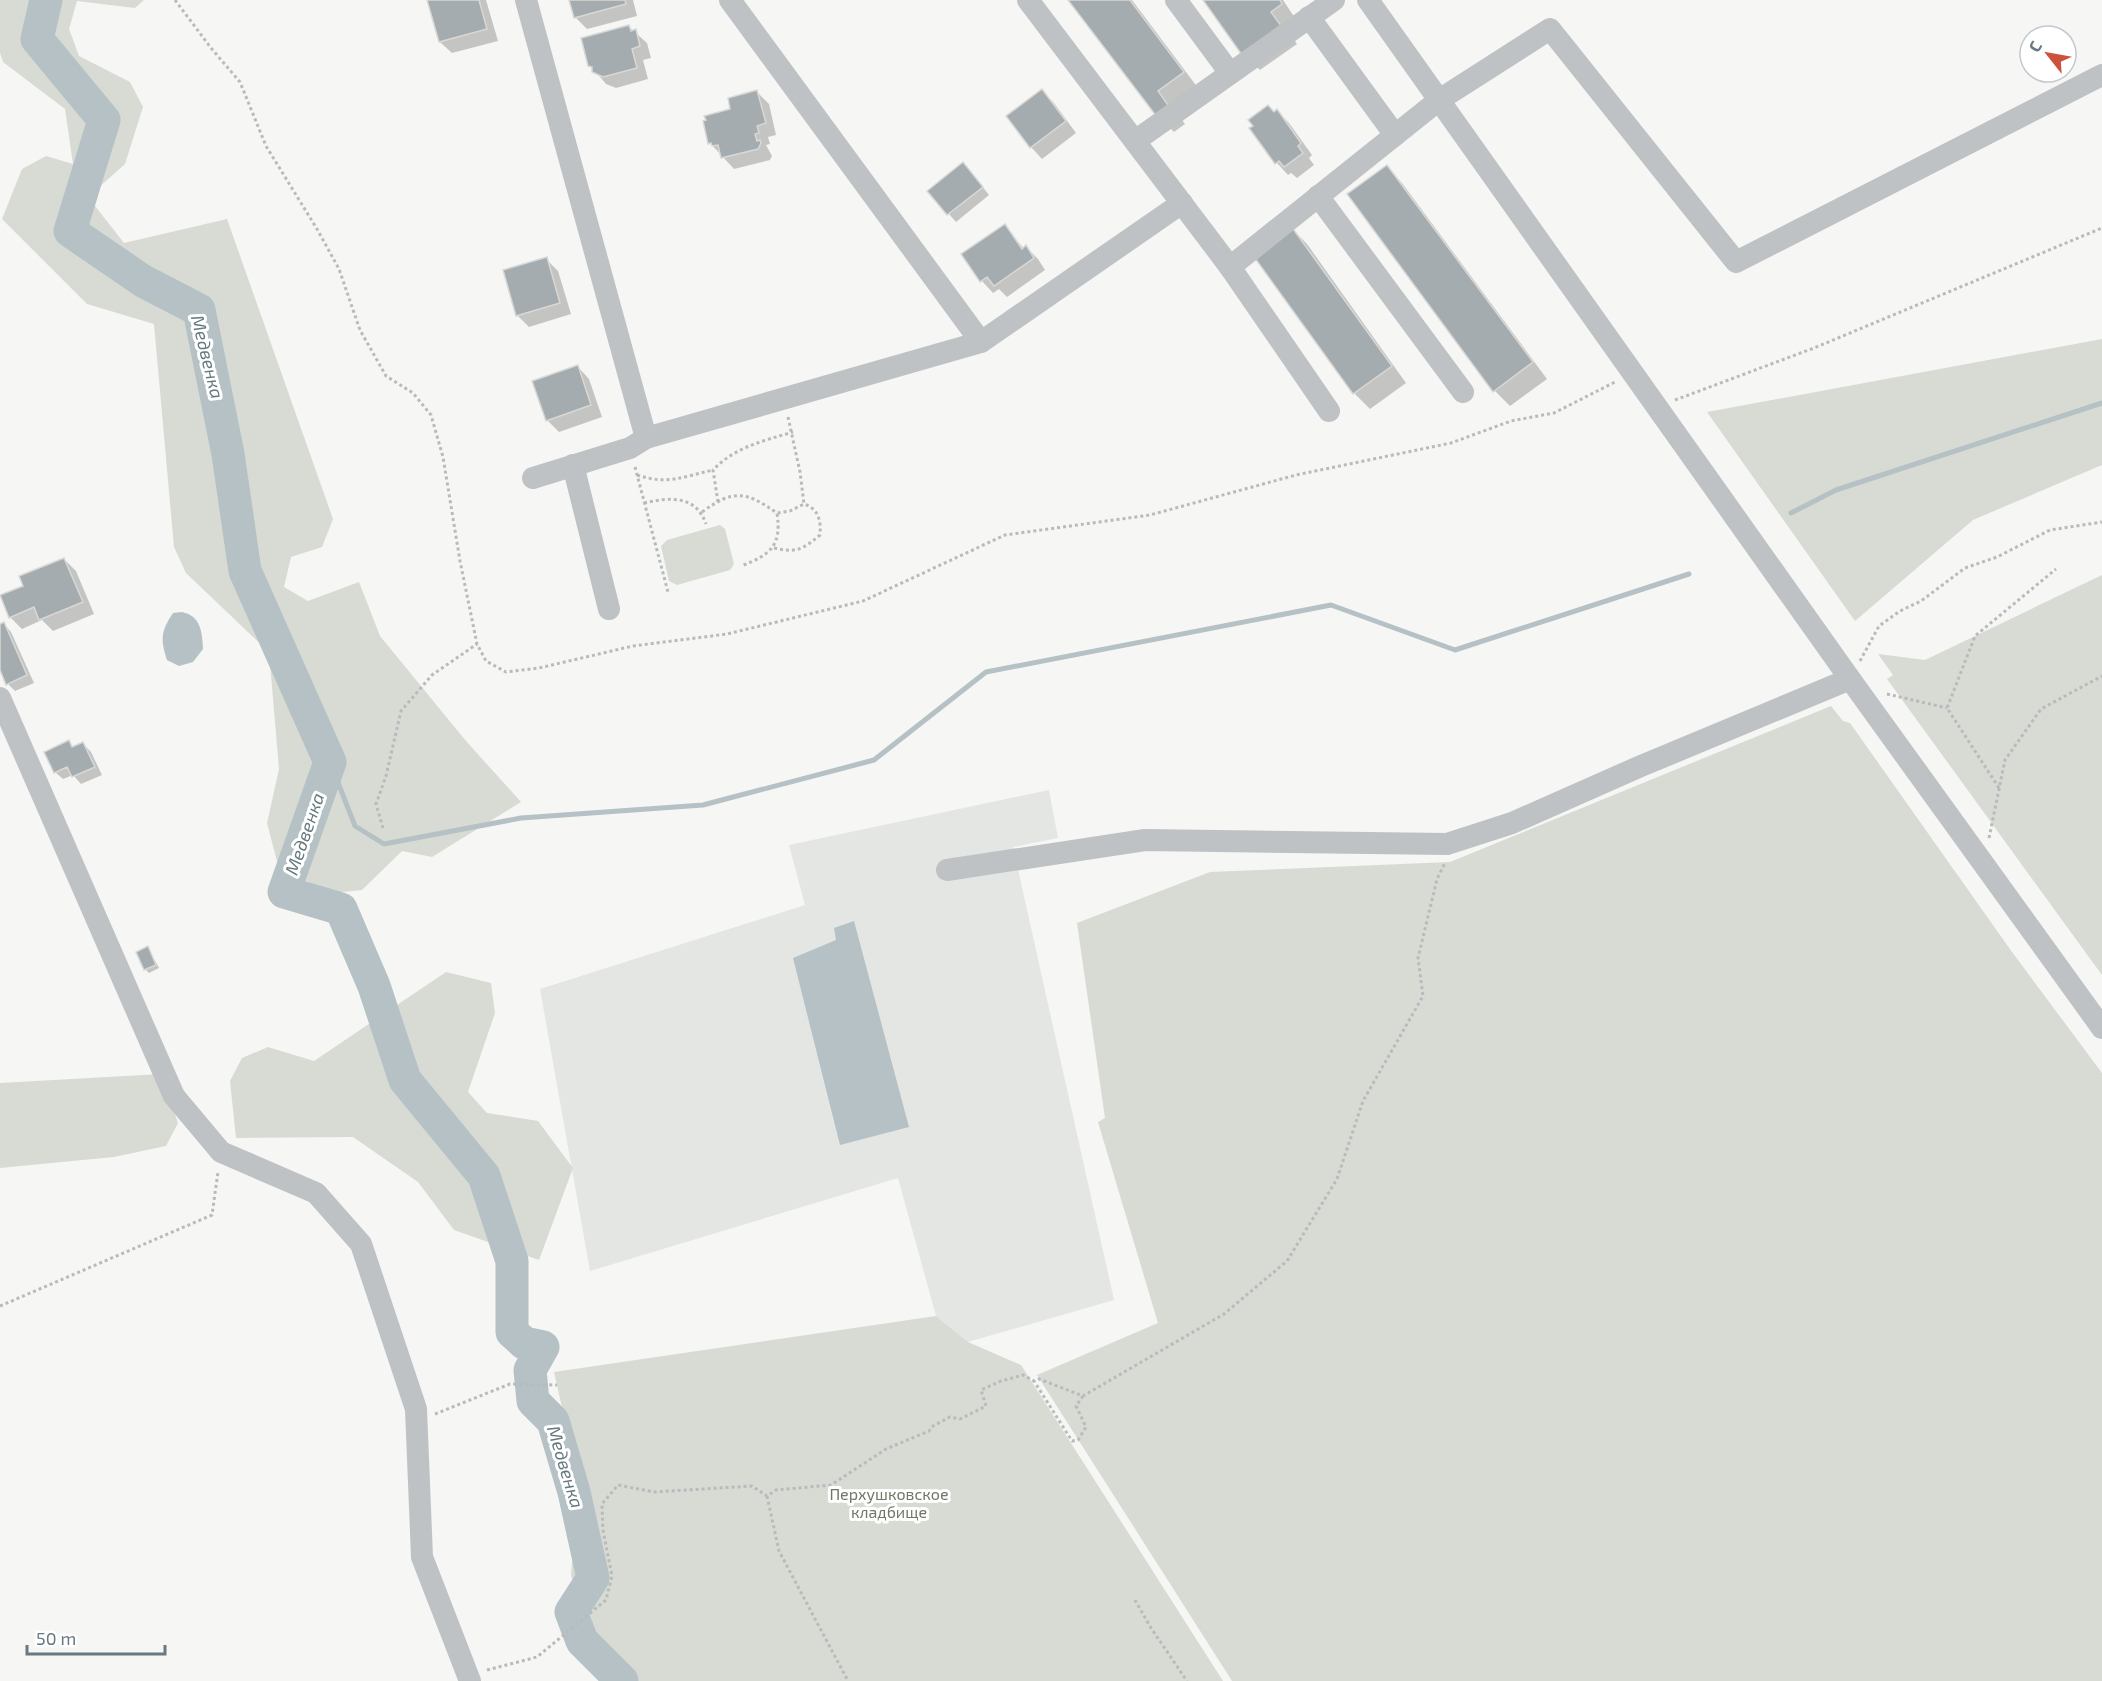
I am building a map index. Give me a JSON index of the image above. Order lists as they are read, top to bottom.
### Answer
{
  "water": ["Медвенка"],
  "parks": ["Перхушковское кладбище"],
  "scale_bar": "50 m",
  "north": "top left"
}
